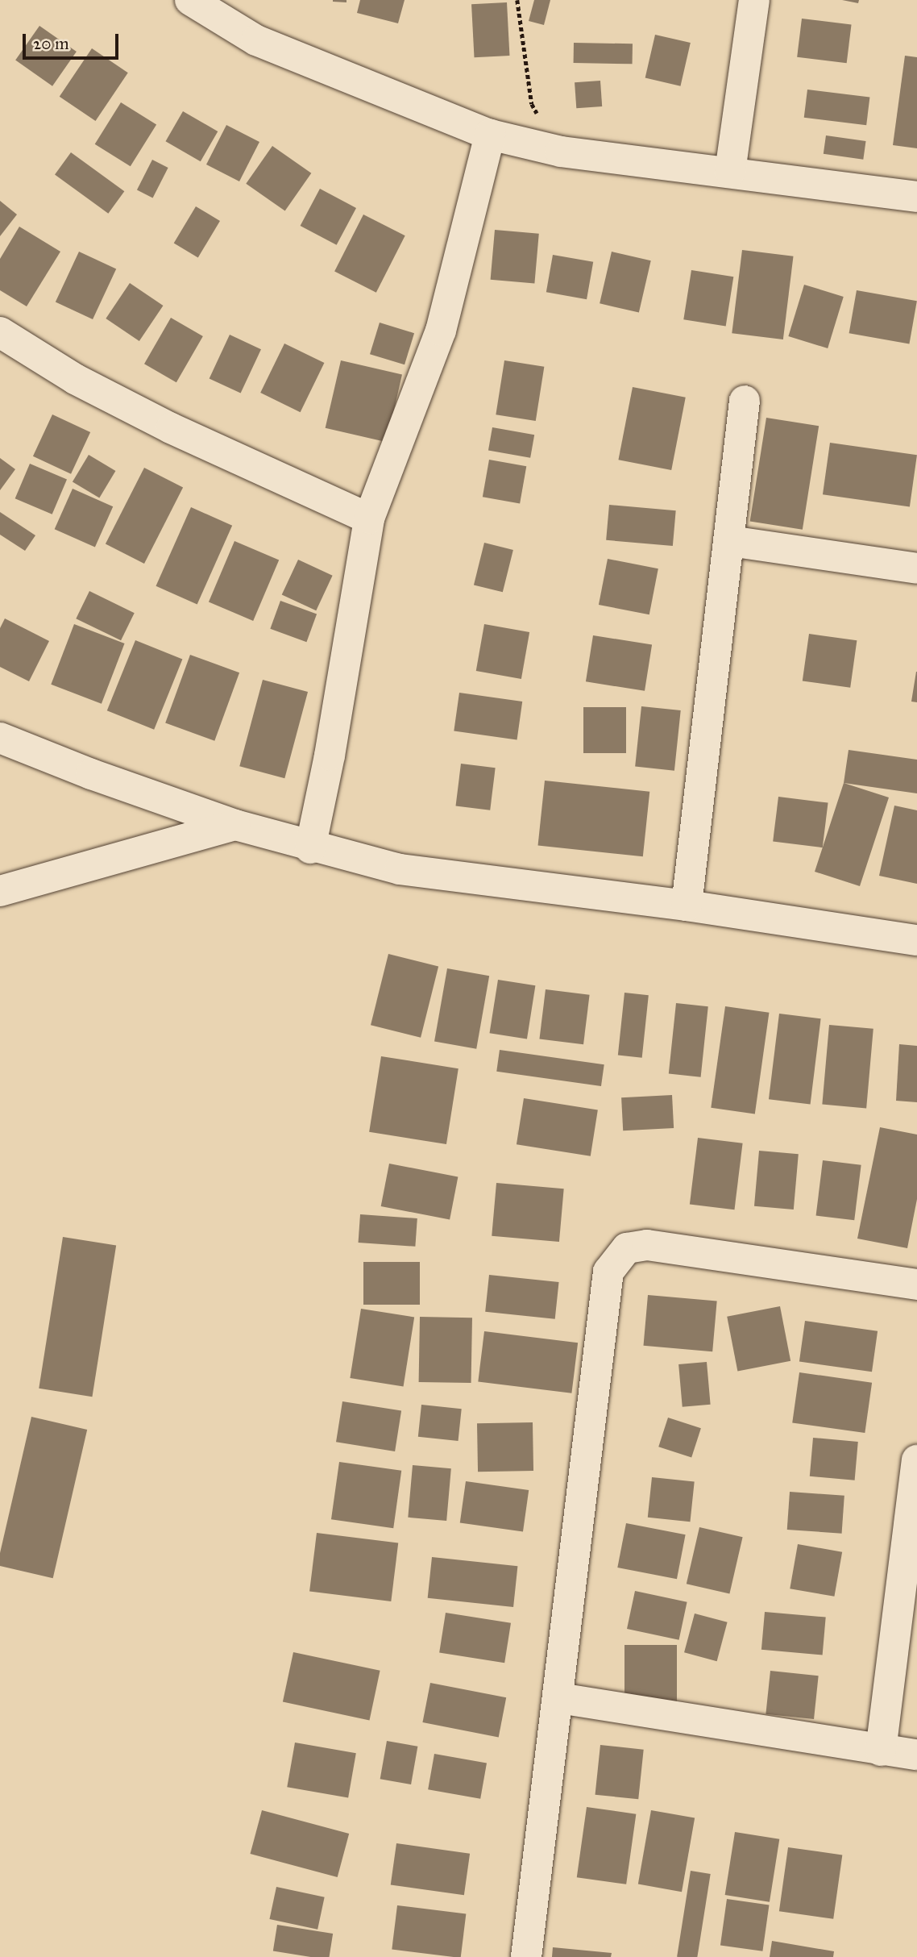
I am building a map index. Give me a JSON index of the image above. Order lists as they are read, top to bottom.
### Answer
{
  "scale_bar": "20 m"
}
